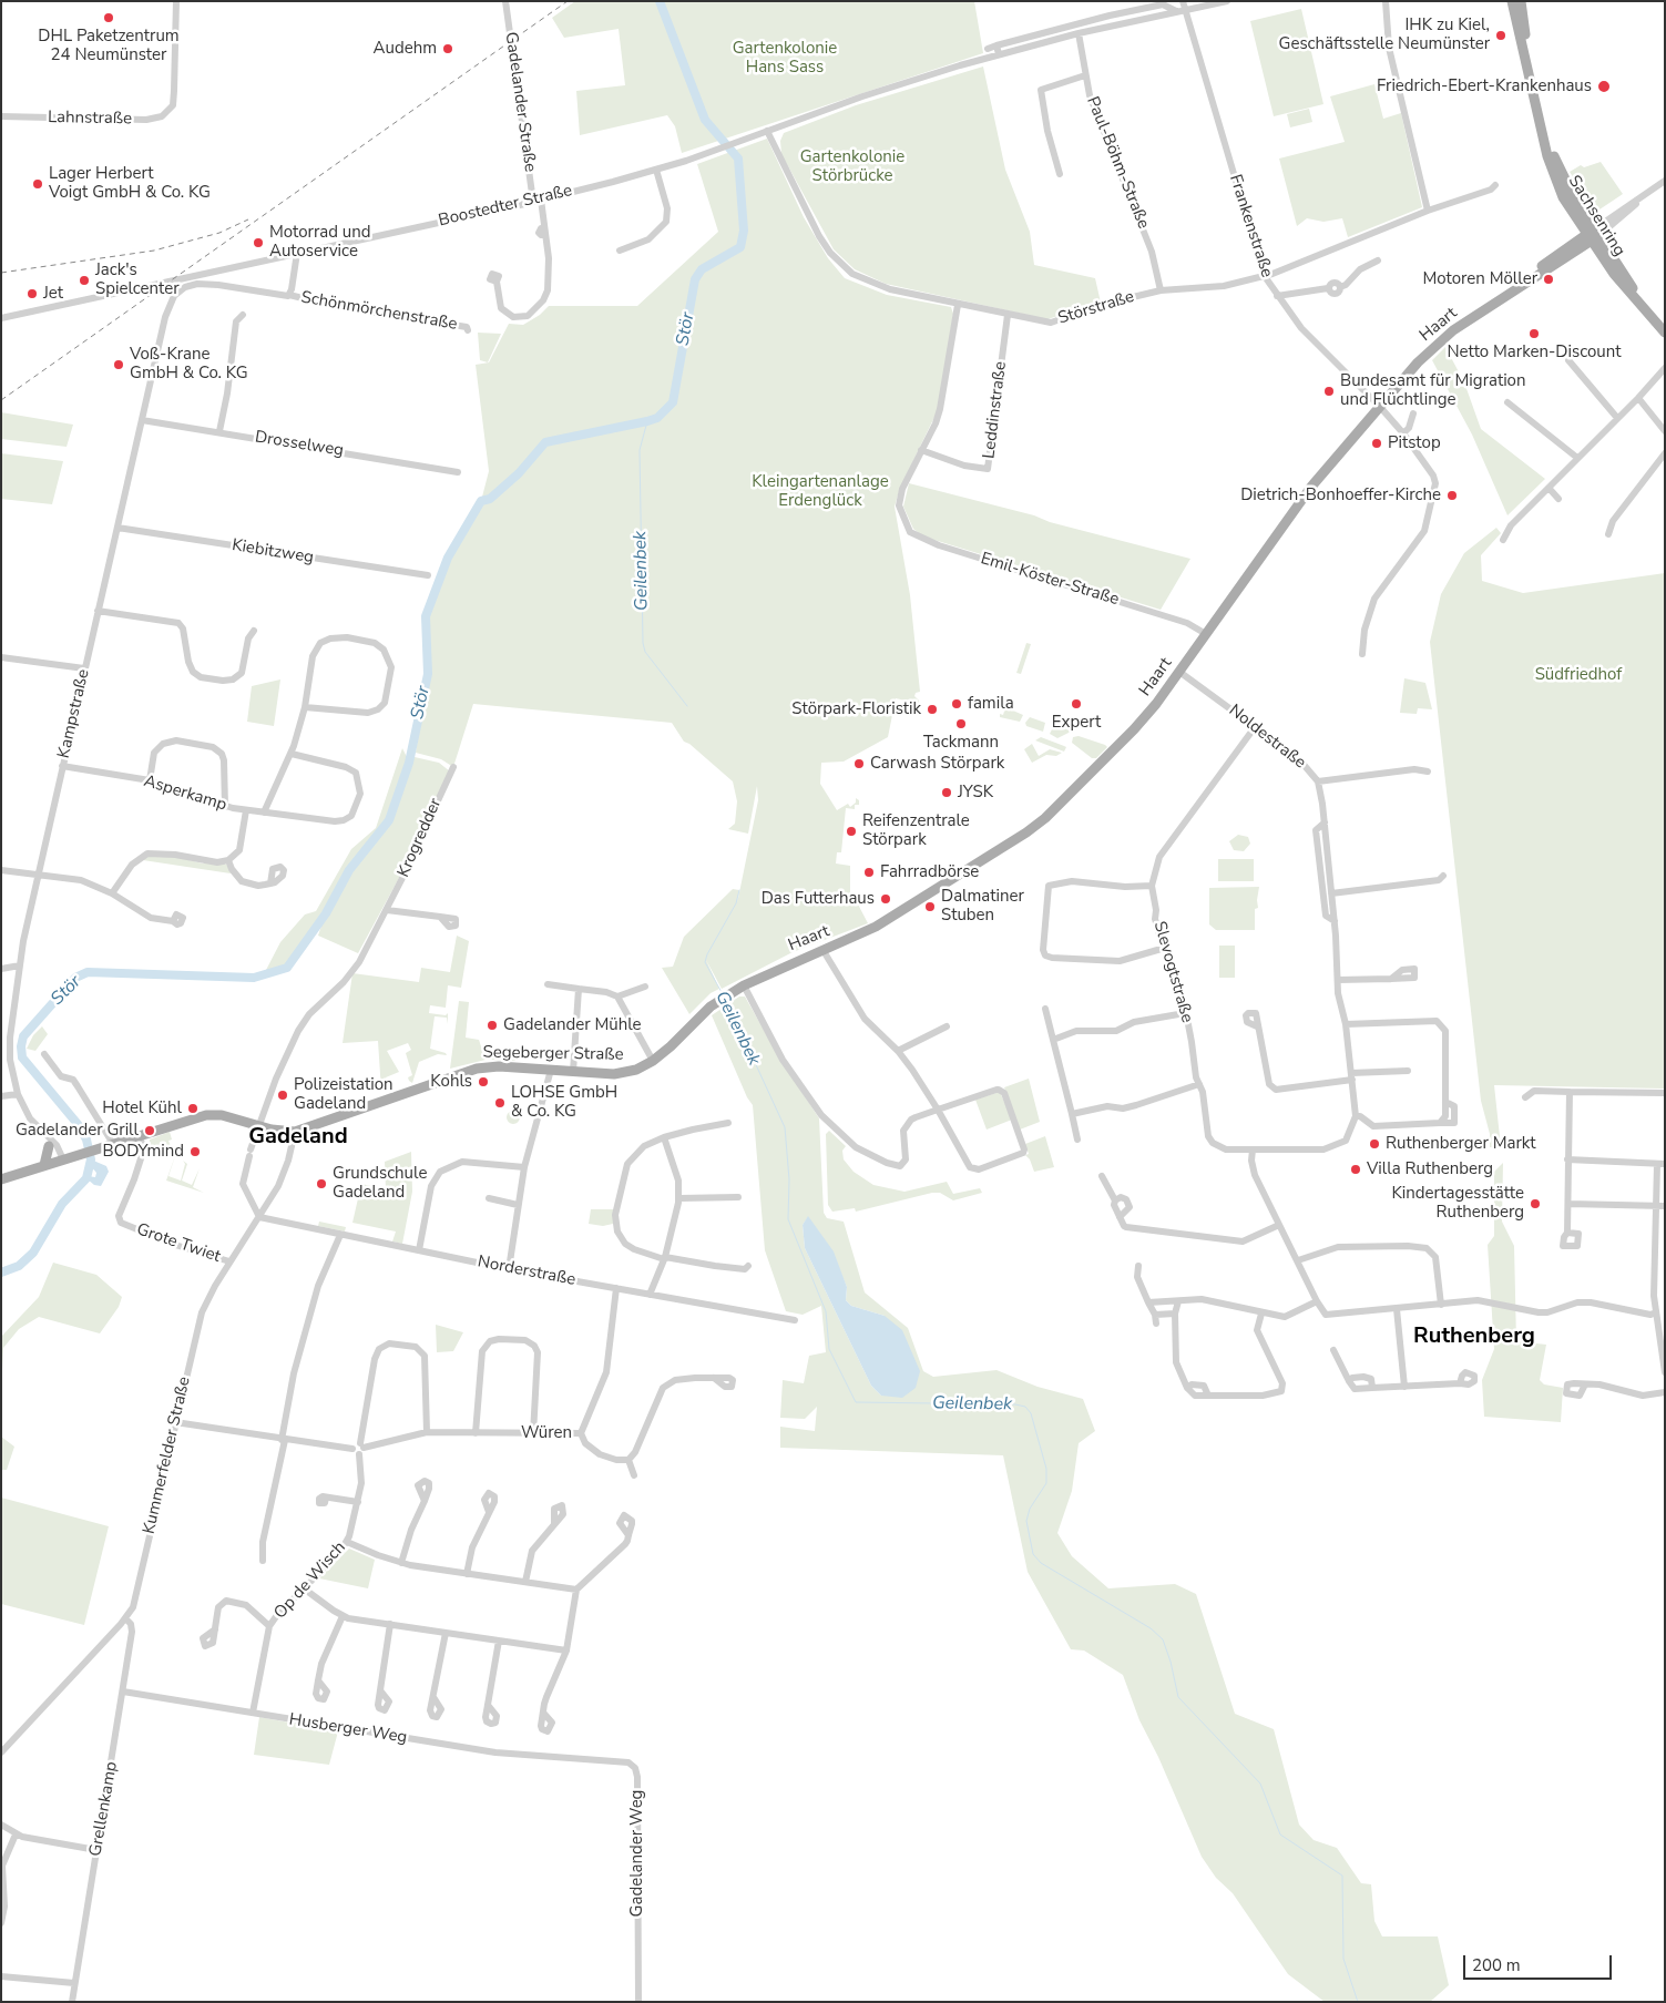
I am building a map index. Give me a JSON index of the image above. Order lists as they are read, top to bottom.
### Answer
{
  "streets": {
    "main road": ["Sachsenring", "Haart", "Segeberger Straße"],
    "street": [
      "Gadelander Straße",
      "Lahnstraße",
      "Paul-Böhm-Straße",
      "Boostedter Straße",
      "Frankenstraße",
      "Störstraße",
      "Schönmörchenstraße",
      "Leddinstraße",
      "Drosselweg",
      "Kiebitzweg",
      "Emil-Köster-Straße",
      "Kampstraße",
      "Noldestraße",
      "Asperkamp",
      "Krogredder",
      "Slevogtstraße",
      "Grote Twiet",
      "Norderstraße",
      "Würen",
      "Kummerfelder Straße",
      "Op de Wisch",
      "Husberger Weg",
      "Grellenkamp",
      "Gadelander Weg"
    ]
  },
  "crossings": [
    ["Gadelander Straße", "Boostedter Straße"],
    ["Paul-Böhm-Straße", "Boostedter Straße"],
    ["Paul-Böhm-Straße", "Störstraße"],
    ["Boostedter Straße", "Frankenstraße"],
    ["Boostedter Straße", "Störstraße"],
    ["Boostedter Straße", "Schönmörchenstraße"],
    ["Sachsenring", "Haart"],
    ["Frankenstraße", "Störstraße"],
    ["Frankenstraße", "Haart"],
    ["Störstraße", "Leddinstraße"],
    ["Schönmörchenstraße", "Kampstraße"],
    ["Haart", "Emil-Köster-Straße"],
    ["Haart", "Noldestraße"],
    ["Haart", "Segeberger Straße"],
    ["Leddinstraße", "Emil-Köster-Straße"],
    ["Drosselweg", "Kampstraße"],
    ["Kiebitzweg", "Kampstraße"],
    ["Kampstraße", "Asperkamp"],
    ["Kampstraße", "Segeberger Straße"],
    ["Noldestraße", "Slevogtstraße"],
    ["Krogredder", "Segeberger Straße"],
    ["Krogredder", "Norderstraße"],
    ["Krogredder", "Kummerfelder Straße"],
    ["Segeberger Straße", "Grote Twiet"],
    ["Segeberger Straße", "Kummerfelder Straße"],
    ["Grote Twiet", "Kummerfelder Straße"],
    ["Norderstraße", "Würen"],
    ["Norderstraße", "Kummerfelder Straße"],
    ["Würen", "Op de Wisch"],
    ["Kummerfelder Straße", "Grellenkamp"],
    ["Op de Wisch", "Husberger Weg"],
    ["Husberger Weg", "Grellenkamp"],
    ["Husberger Weg", "Gadelander Weg"]
  ],
  "districts": ["Gadeland", "Ruthenberg"],
  "water": ["Stör", "Geilenbek"],
  "parks": [
    "Gartenkolonie Hans Sass",
    "Gartenkolonie Störbrücke",
    "Kleingartenanlage Erdenglück",
    "Südfriedhof"
  ],
  "places": [
    "DHL Paketzentrum 24 Neumünster",
    "IHK zu Kiel, Geschäftsstelle Neumünster",
    "Audehm",
    "Friedrich-Ebert-Krankenhaus",
    "Lager Herbert Voigt GmbH & Co. KG",
    "Motorrad und Autoservice",
    "Motoren Möller",
    "Jack's Spielcenter",
    "Jet",
    "Netto Marken-Discount",
    "Voß-Krane GmbH & Co. KG",
    "Bundesamt für Migration und Flüchtlinge",
    "Pitstop",
    "Dietrich-Bonhoeffer-Kirche",
    "famila",
    "Expert",
    "Störpark-Floristik",
    "Tackmann",
    "Carwash Störpark",
    "JYSK",
    "Reifenzentrale Störpark",
    "Fahrradbörse",
    "Das Futterhaus",
    "Dalmatiner Stuben",
    "Gadelander Mühle",
    "Kohls",
    "Polizeistation Gadeland",
    "LOHSE GmbH & Co. KG",
    "Hotel Kühl",
    "Gadelander Grill",
    "Ruthenberger Markt",
    "BODYmind",
    "Villa Ruthenberg",
    "Grundschule Gadeland",
    "Kindertagesstätte Ruthenberg"
  ],
  "scale_bar": "200 m"
}
